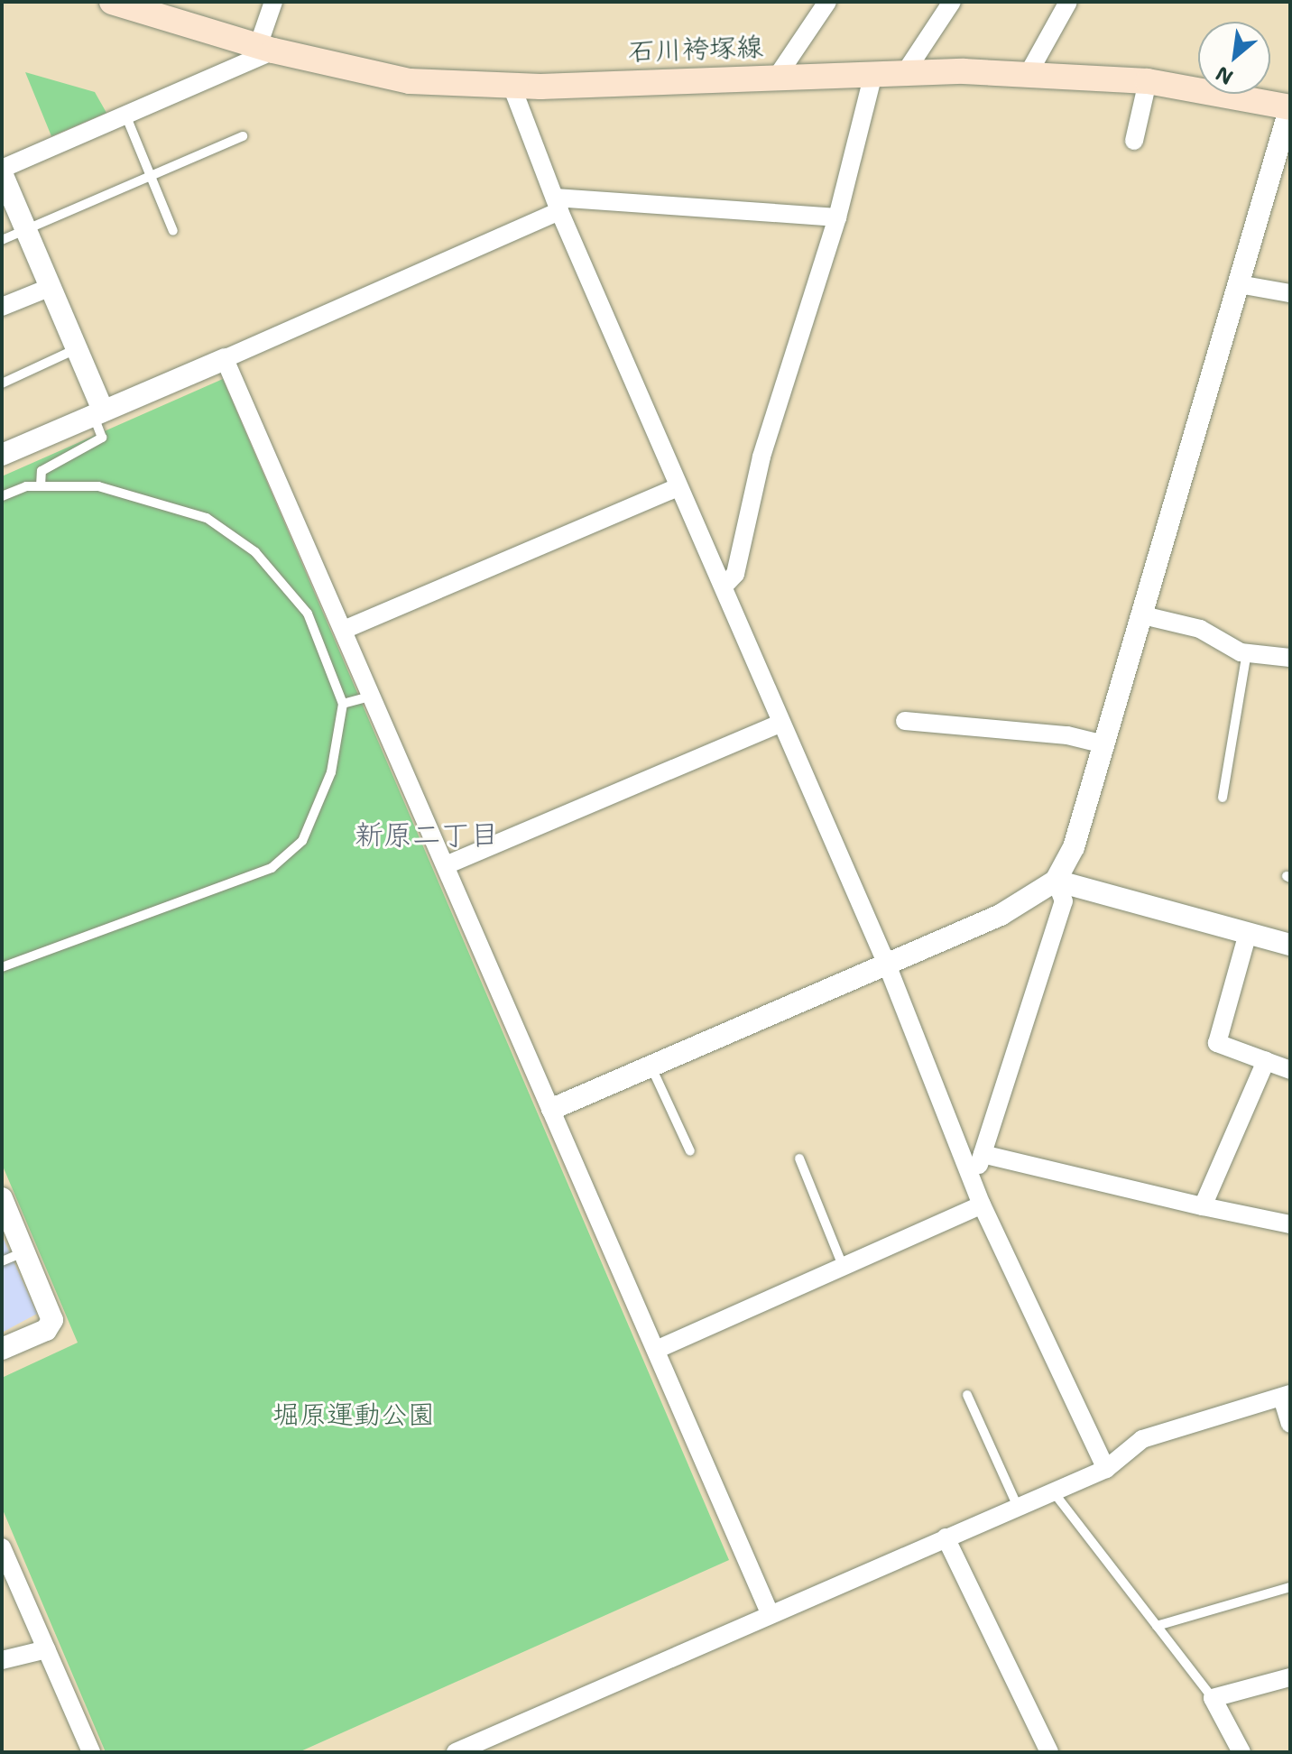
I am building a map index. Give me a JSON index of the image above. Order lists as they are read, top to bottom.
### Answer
{
  "streets": {
    "main road": ["石川袴塚線"]
  },
  "districts": ["新原二丁目"],
  "parks": ["堀原運動公園"],
  "north": "bottom left"
}
